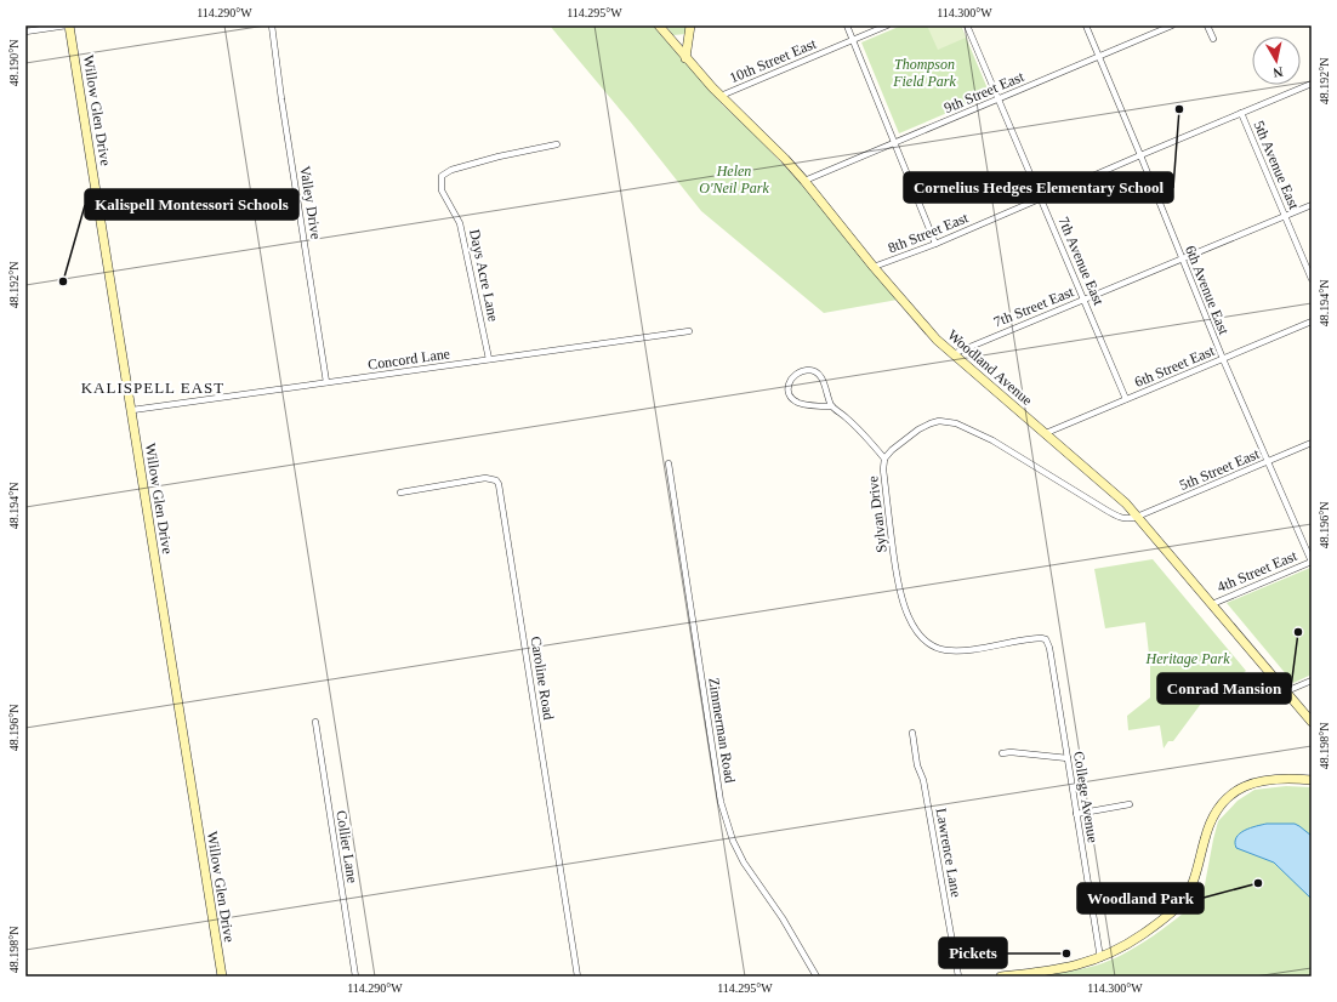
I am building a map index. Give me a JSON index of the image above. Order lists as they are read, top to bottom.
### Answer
{
  "streets": {
    "street": [
      "10th Street East",
      "9th Street East",
      "Willow Glen Drive",
      "5th Avenue East",
      "Valley Drive",
      "8th Street East",
      "7th Avenue East",
      "Days Acre Lane",
      "6th Avenue East",
      "7th Street East",
      "Concord Lane",
      "6th Street East",
      "Woodland Avenue",
      "5th Street East",
      "Sylvan Drive",
      "4th Street East",
      "Caroline Road",
      "Zimmerman Road",
      "College Avenue",
      "Collier Lane",
      "Lawrence Lane"
    ]
  },
  "crossings": [
    ["10th Street East", "Woodland Avenue"],
    ["9th Street East", "7th Avenue East"],
    ["9th Street East", "6th Avenue East"],
    ["9th Street East", "Woodland Avenue"],
    ["Willow Glen Drive", "Concord Lane"],
    ["5th Avenue East", "8th Street East"],
    ["5th Avenue East", "7th Street East"],
    ["Valley Drive", "Concord Lane"],
    ["8th Street East", "7th Avenue East"],
    ["8th Street East", "6th Avenue East"],
    ["8th Street East", "Woodland Avenue"],
    ["7th Avenue East", "7th Street East"],
    ["7th Avenue East", "6th Street East"],
    ["Days Acre Lane", "Concord Lane"],
    ["6th Avenue East", "7th Street East"],
    ["6th Avenue East", "6th Street East"],
    ["6th Avenue East", "5th Street East"],
    ["6th Avenue East", "4th Street East"],
    ["7th Street East", "Woodland Avenue"],
    ["6th Street East", "Woodland Avenue"],
    ["Woodland Avenue", "5th Street East"],
    ["Woodland Avenue", "Sylvan Drive"],
    ["Woodland Avenue", "4th Street East"],
    ["5th Street East", "Sylvan Drive"],
    ["Sylvan Drive", "College Avenue"]
  ],
  "districts": ["KALISPELL EAST"],
  "parks": ["Thompson Field Park", "Helen O'Neil Park", "Heritage Park"],
  "places": [
    "Cornelius Hedges Elementary School",
    "Kalispell Montessori Schools",
    "Conrad Mansion",
    "Woodland Park",
    "Pickets"
  ],
  "north": "bottom",
  "coordinates": [
    "114.290°W",
    "114.295°W",
    "114.300°W",
    "48.190°N",
    "48.192°N",
    "48.194°N",
    "48.196°N",
    "48.198°N"
  ]
}
